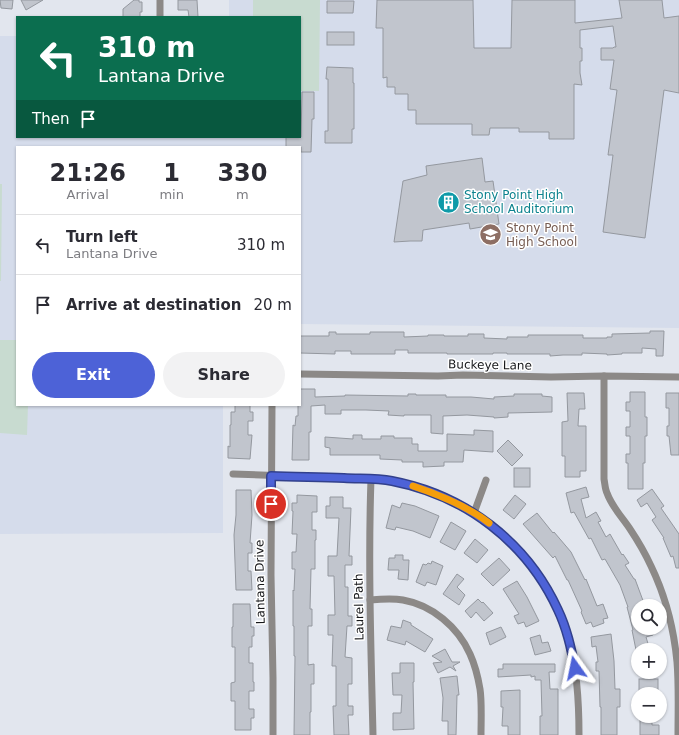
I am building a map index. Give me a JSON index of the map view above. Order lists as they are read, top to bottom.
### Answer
{
  "streets": {
    "street": ["Buckeye Lane", "Lantana Drive", "Laurel Path"]
  },
  "places": {
    "building": ["Stony Point High School Auditorium"],
    "school or university": ["Stony Point High School"]
  },
  "page": {
    "turn": ["310 m", "Lantana Drive"],
    "then": "Then",
    "eta": [
      "21:26",
      "Arrival",
      "1",
      "min",
      "330",
      "m"
    ],
    "list": [
      {
        "name": "Turn left",
        "note": "Lantana Drive",
        "value": "310 m"
      },
      {
        "name": "Arrive at destination",
        "value": "20 m"
      }
    ],
    "buttons": ["Exit", "Share"],
    "map_buttons": ["+", "−"]
  }
}
